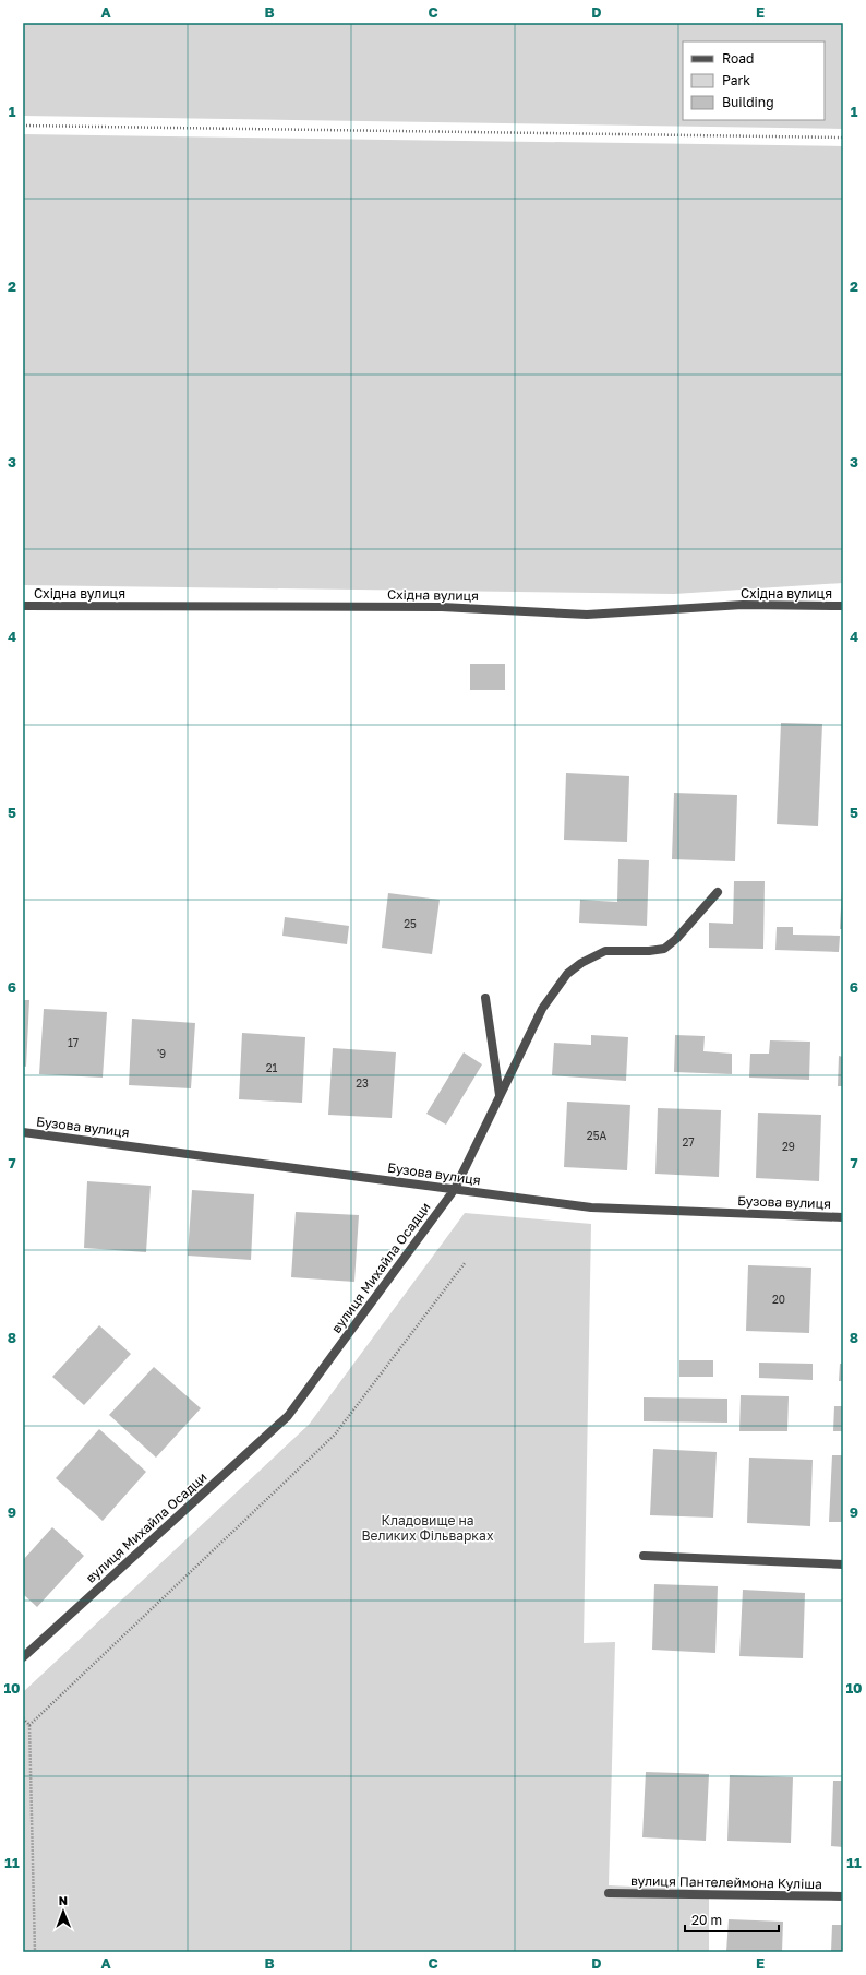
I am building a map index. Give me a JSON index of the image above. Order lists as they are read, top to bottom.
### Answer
{
  "streets": {
    "street": [
      "Східна вулиця",
      "Бузова вулиця",
      "вулиця Михайла Осадци",
      "вулиця Пантелеймона Куліша"
    ]
  },
  "crossings": [
    ["Бузова вулиця", "вулиця Михайла Осадци"]
  ],
  "parks": ["Кладовище на Великих Фільварках"],
  "house_numbers": [
    "25",
    "17",
    "'9",
    "21",
    "23",
    "25А",
    "27",
    "29",
    "20"
  ],
  "legend": ["Road", "Park", "Building"],
  "scale_bar": "20 m",
  "north": "top",
  "grid": {
    "columns": [
      "A",
      "B",
      "C",
      "D",
      "E"
    ],
    "rows": [
      "1",
      "2",
      "3",
      "4",
      "5",
      "6",
      "7",
      "8",
      "9",
      "10",
      "11"
    ]
  }
}
